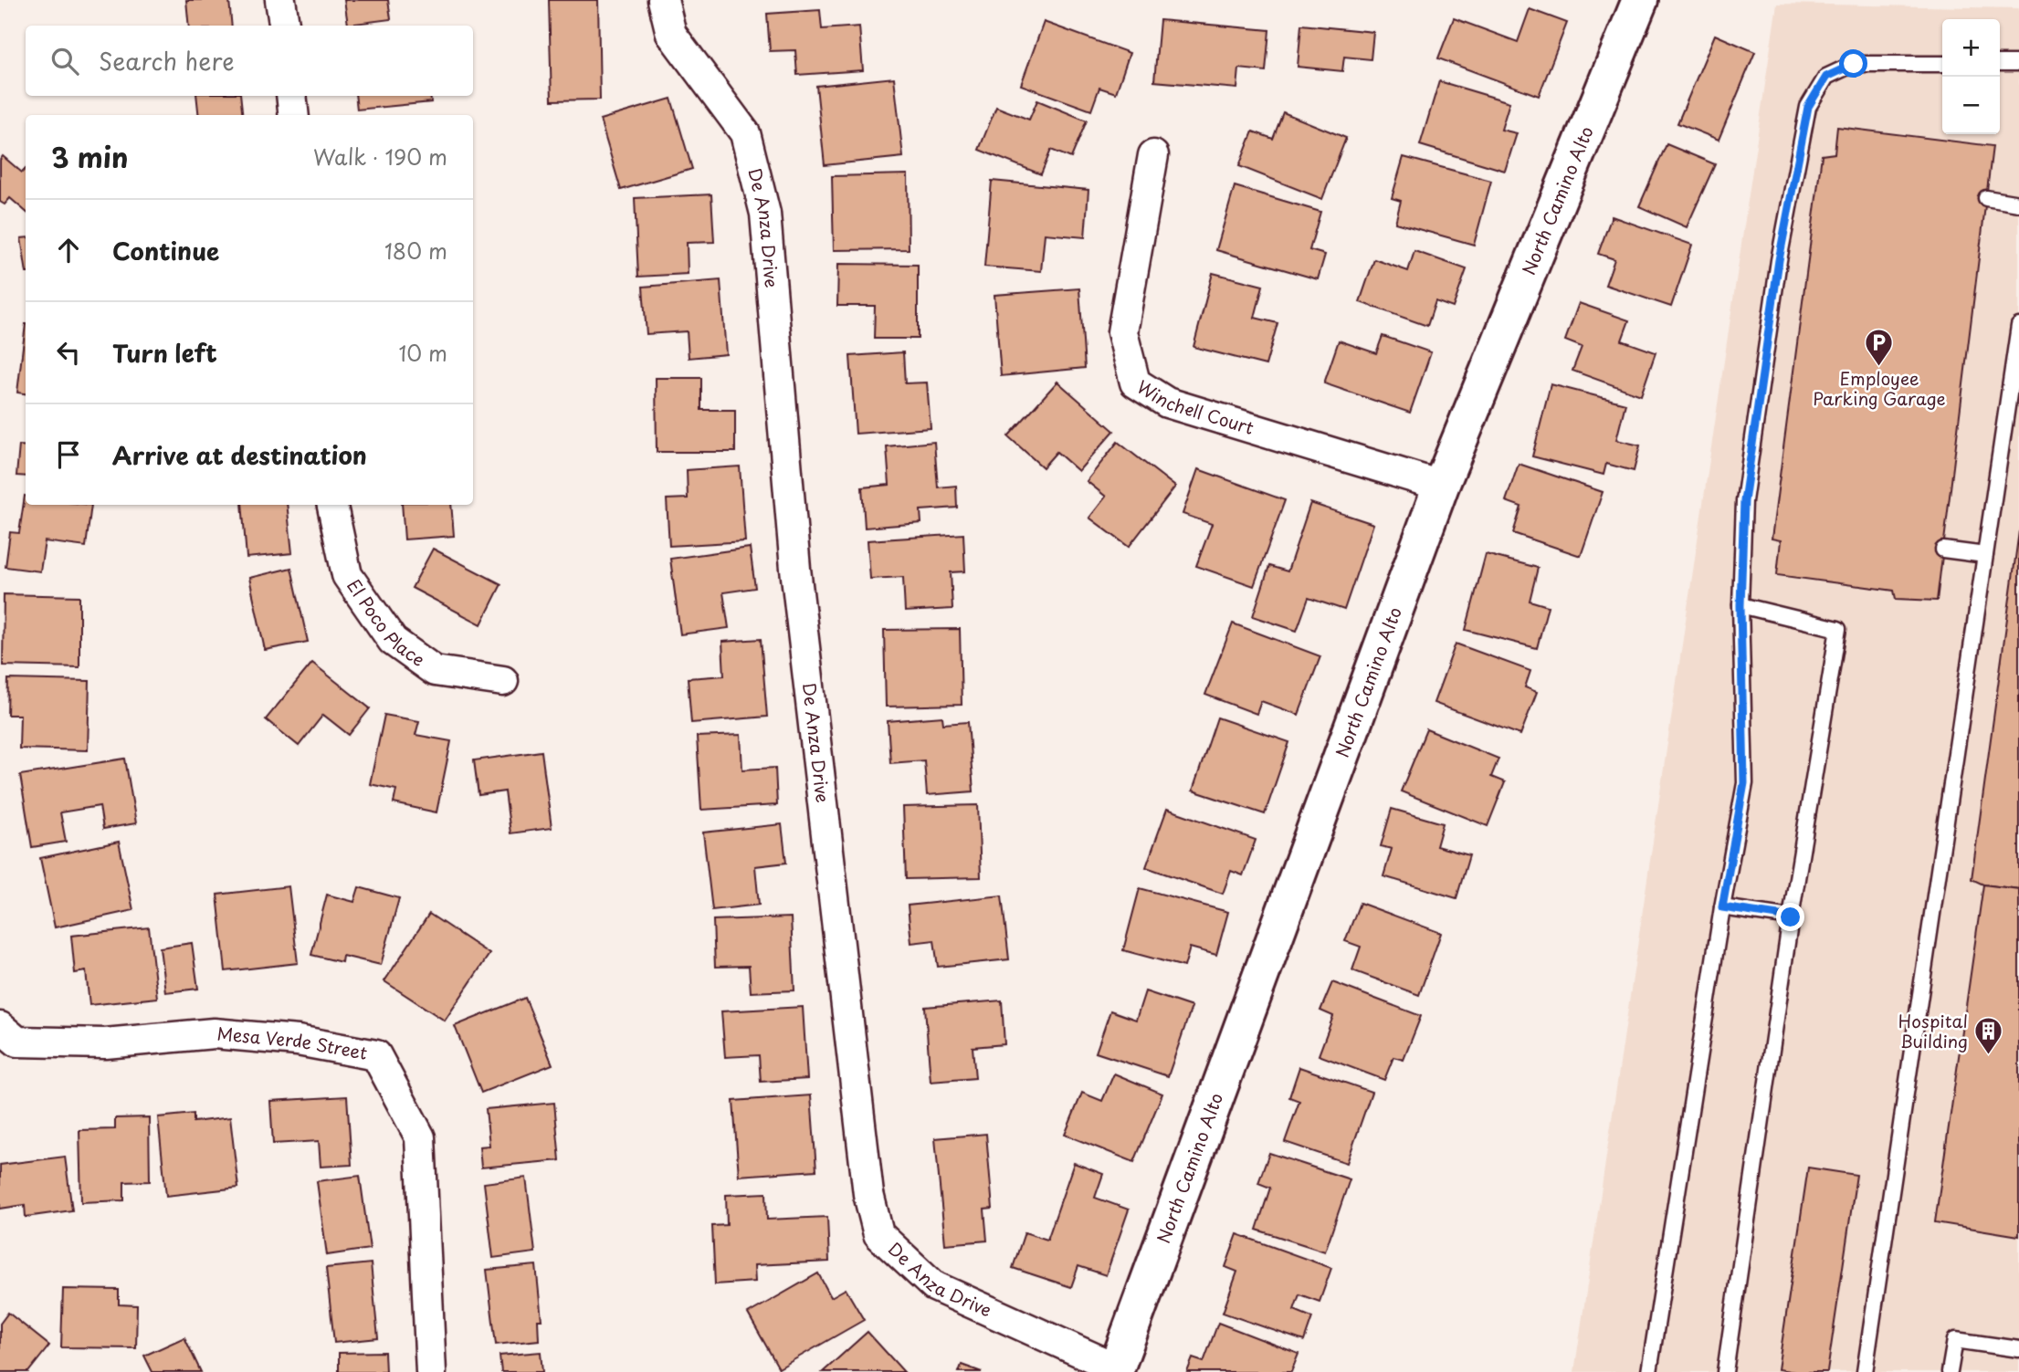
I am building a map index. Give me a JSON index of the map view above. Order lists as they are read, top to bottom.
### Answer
{
  "streets": {
    "street": [
      "North Camino Alto",
      "De Anza Drive",
      "Winchell Court",
      "El Poco Place",
      "Mesa Verde Street"
    ]
  },
  "crossings": [
    ["North Camino Alto", "De Anza Drive"],
    ["North Camino Alto", "Winchell Court"]
  ],
  "places": {
    "parking": ["Employee Parking Garage"],
    "building": ["Hospital Building"]
  },
  "page": {
    "map_buttons": ["+", "−"],
    "search": "Search here",
    "heading": ["3 min", "Walk · 190 m"],
    "list": [
      ["Continue", "180 m"],
      ["Turn left", "10 m"],
      "Arrive at destination"
    ]
  }
}
